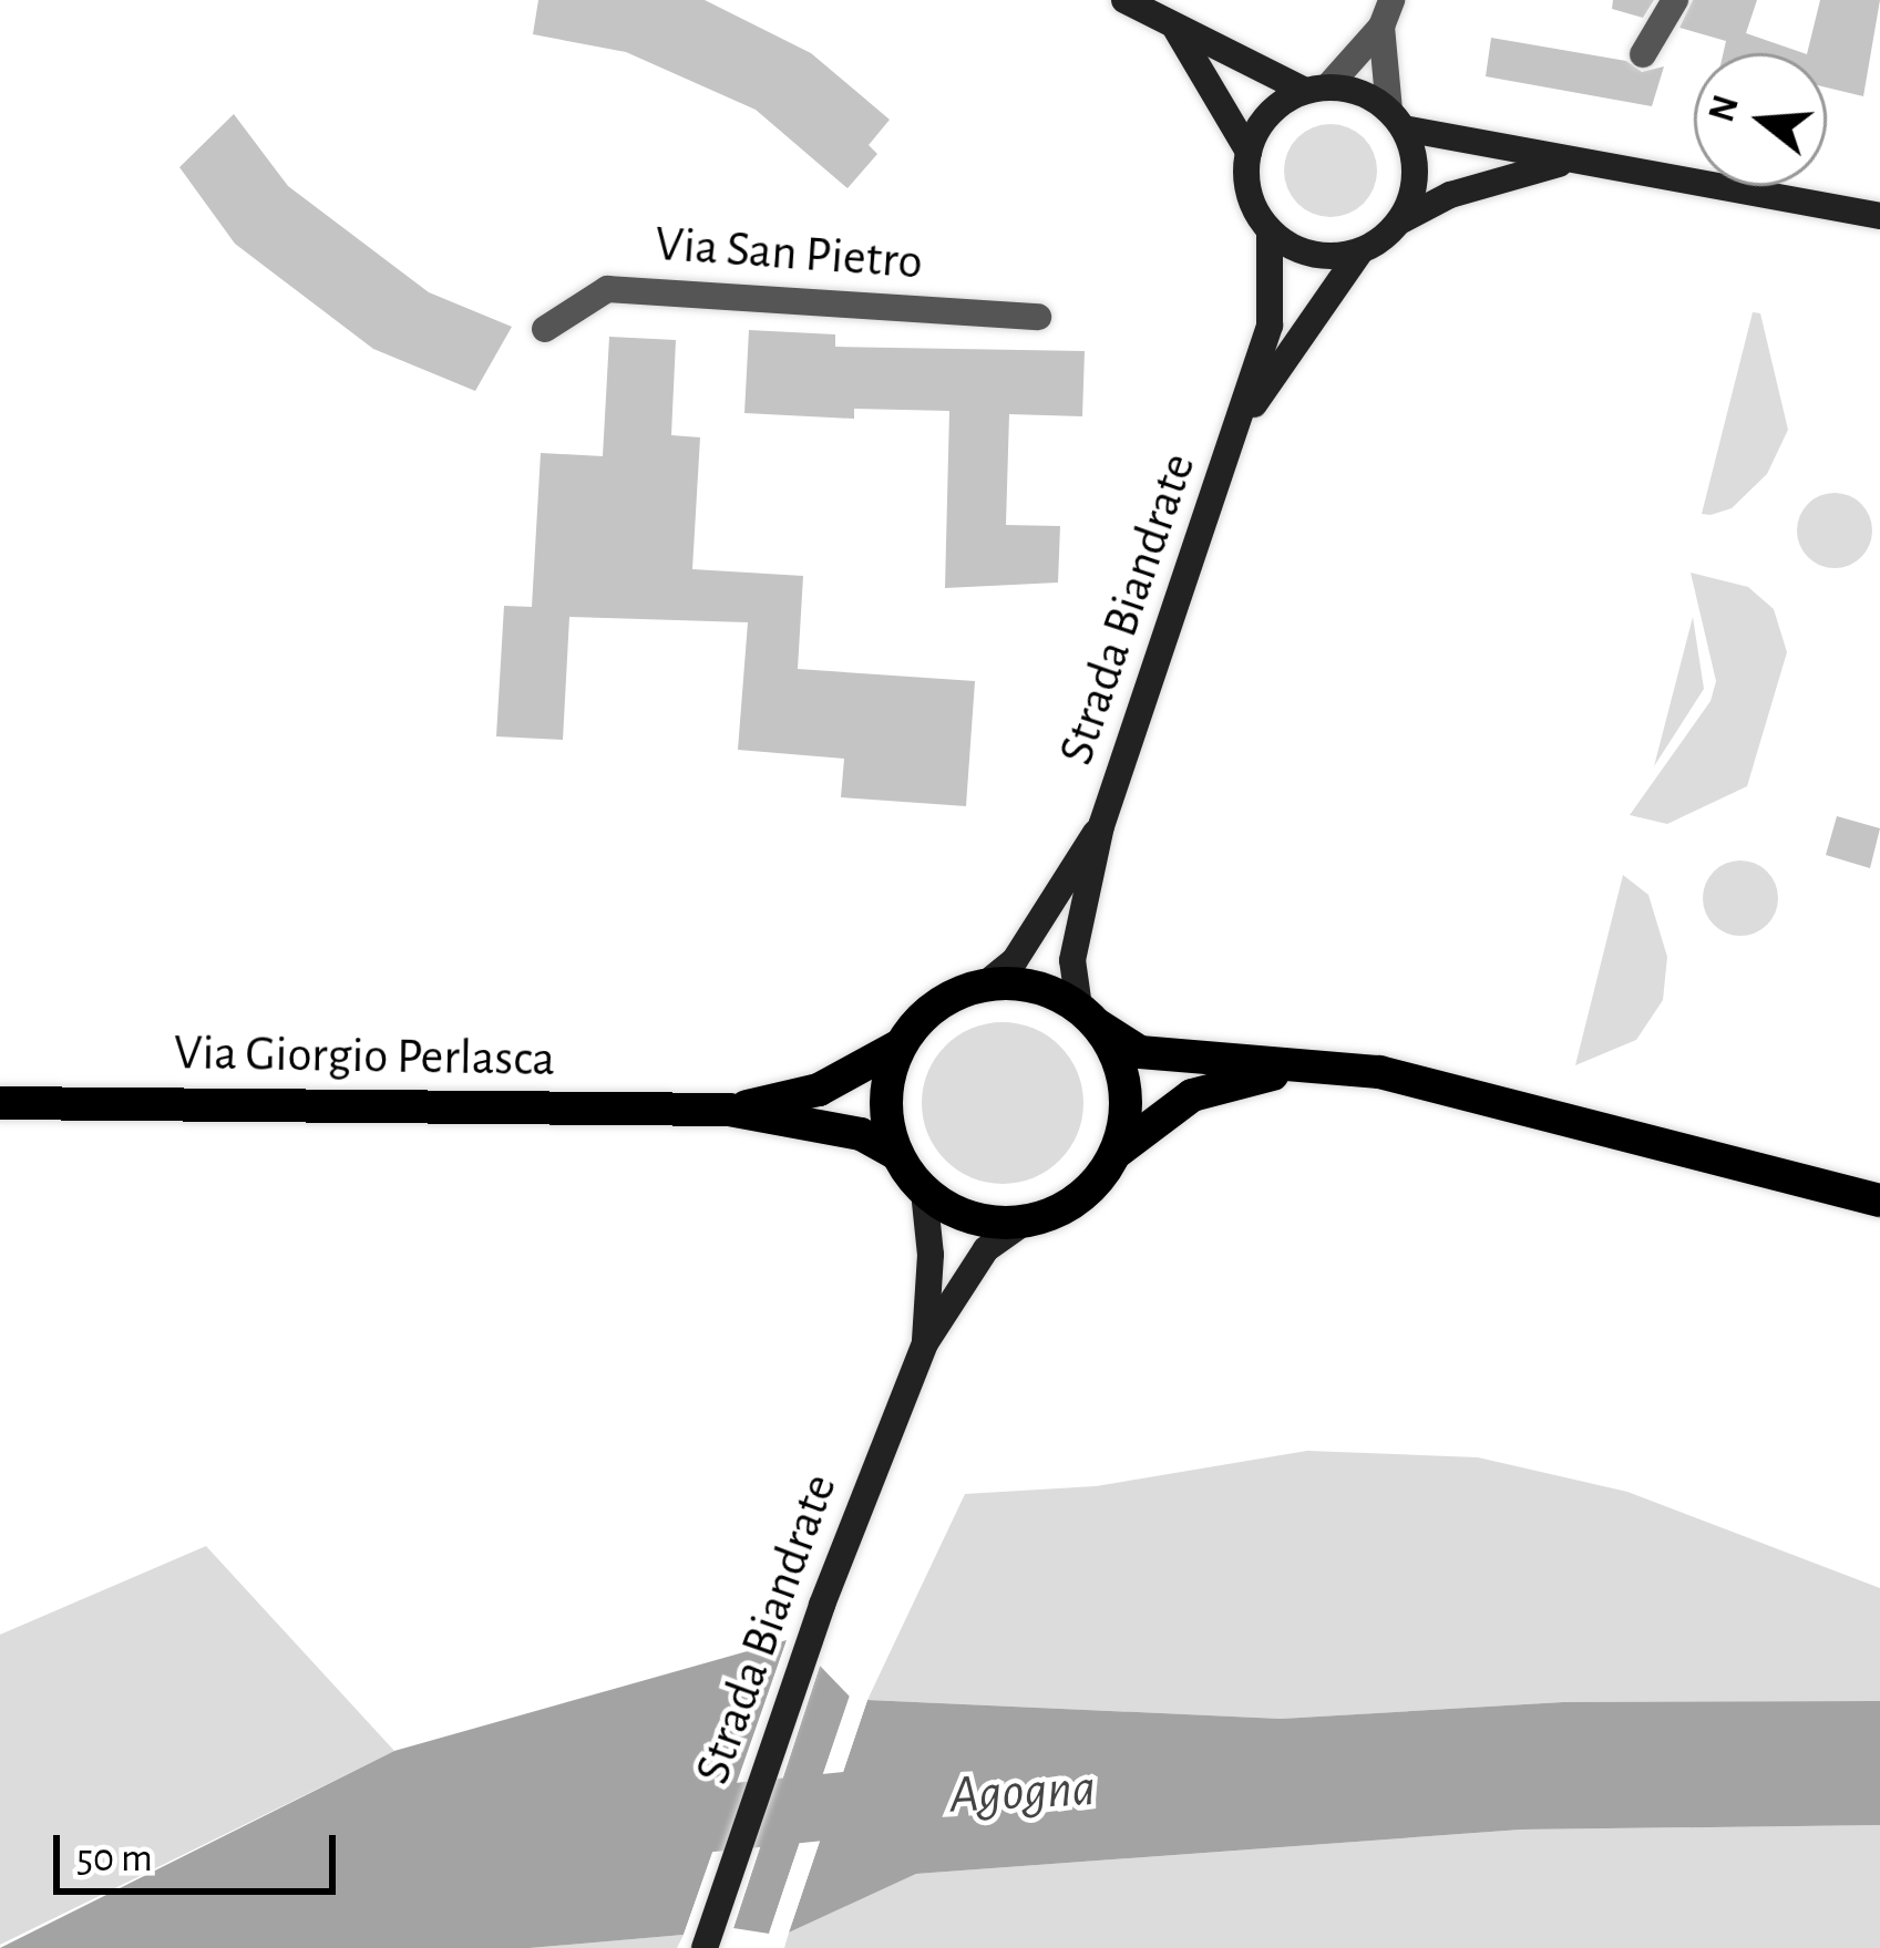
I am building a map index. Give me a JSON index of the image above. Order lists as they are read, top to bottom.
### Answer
{
  "streets": {
    "main road": ["Strada Biandrate", "Via Giorgio Perlasca"],
    "street": ["Via San Pietro"]
  },
  "crossings": [
    ["Strada Biandrate", "Via Giorgio Perlasca"]
  ],
  "water": ["Agogna"],
  "scale_bar": "50 m",
  "north": "left"
}
